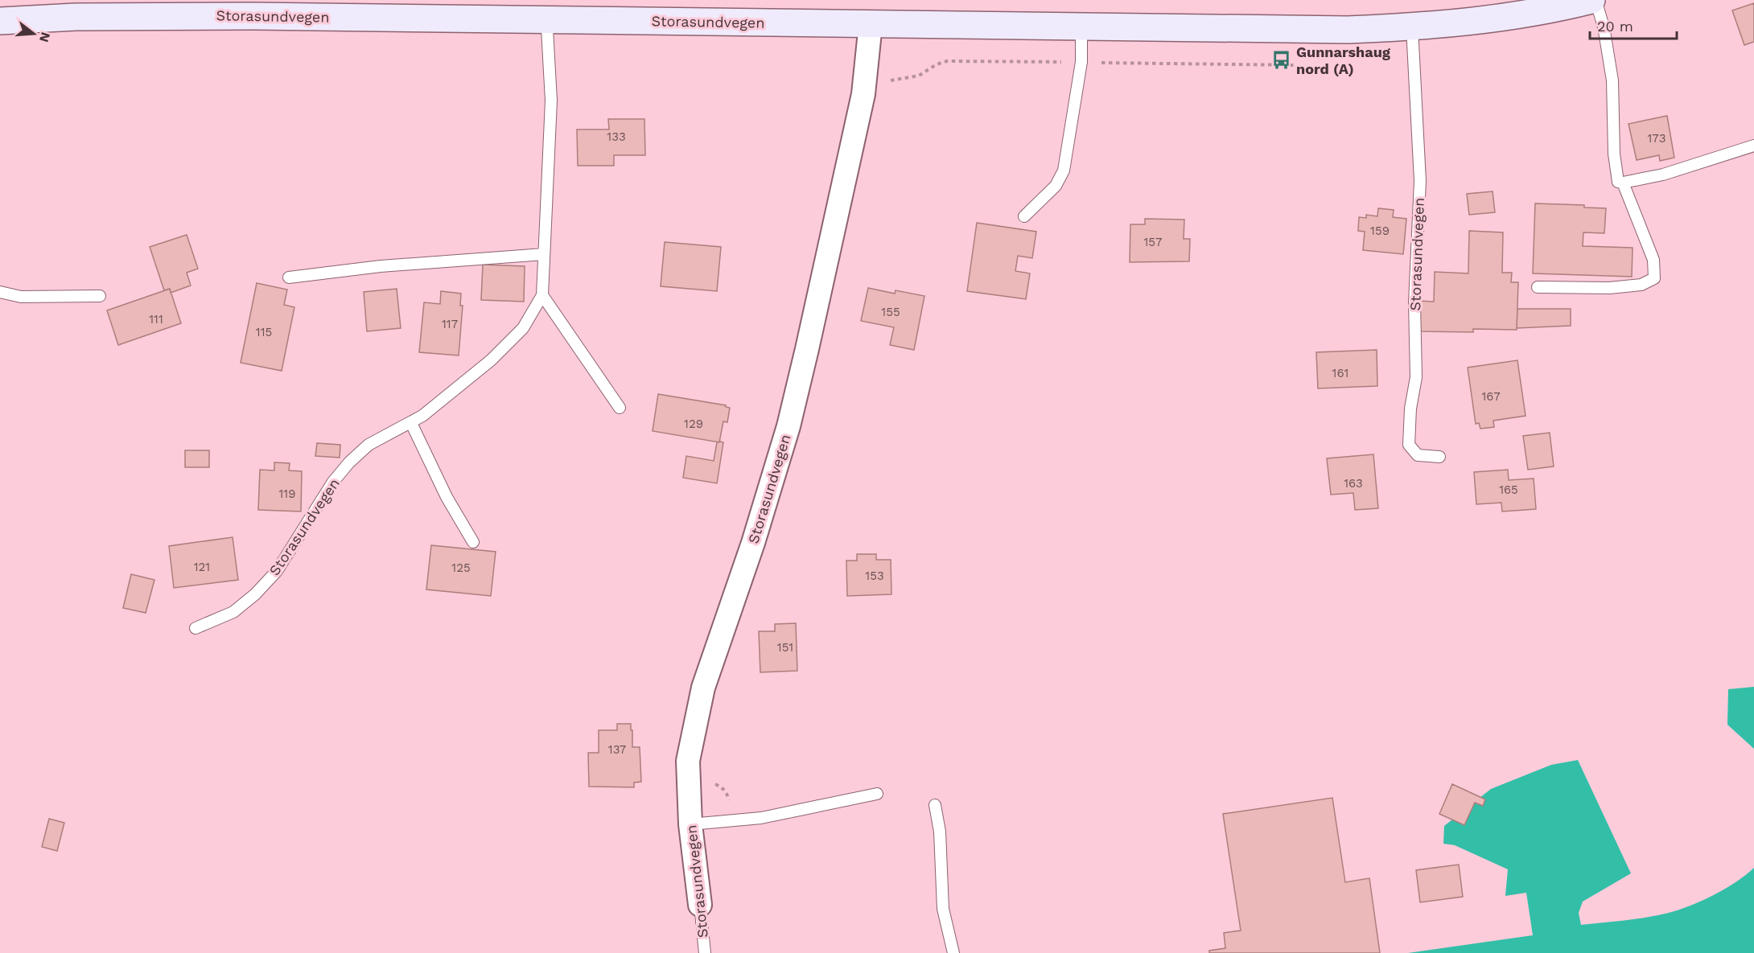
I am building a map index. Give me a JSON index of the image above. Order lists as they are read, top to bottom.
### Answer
{
  "streets": {
    "main road": ["Storasundvegen"]
  },
  "places": {
    "bus stop": ["Gunnarshaug nord (A)"]
  },
  "house_numbers": [
    "133",
    "173",
    "159",
    "157",
    "155",
    "111",
    "117",
    "115",
    "161",
    "167",
    "129",
    "163",
    "165",
    "119",
    "121",
    "125",
    "153",
    "151",
    "137"
  ],
  "scale_bar": "20 m",
  "north": "right"
}
